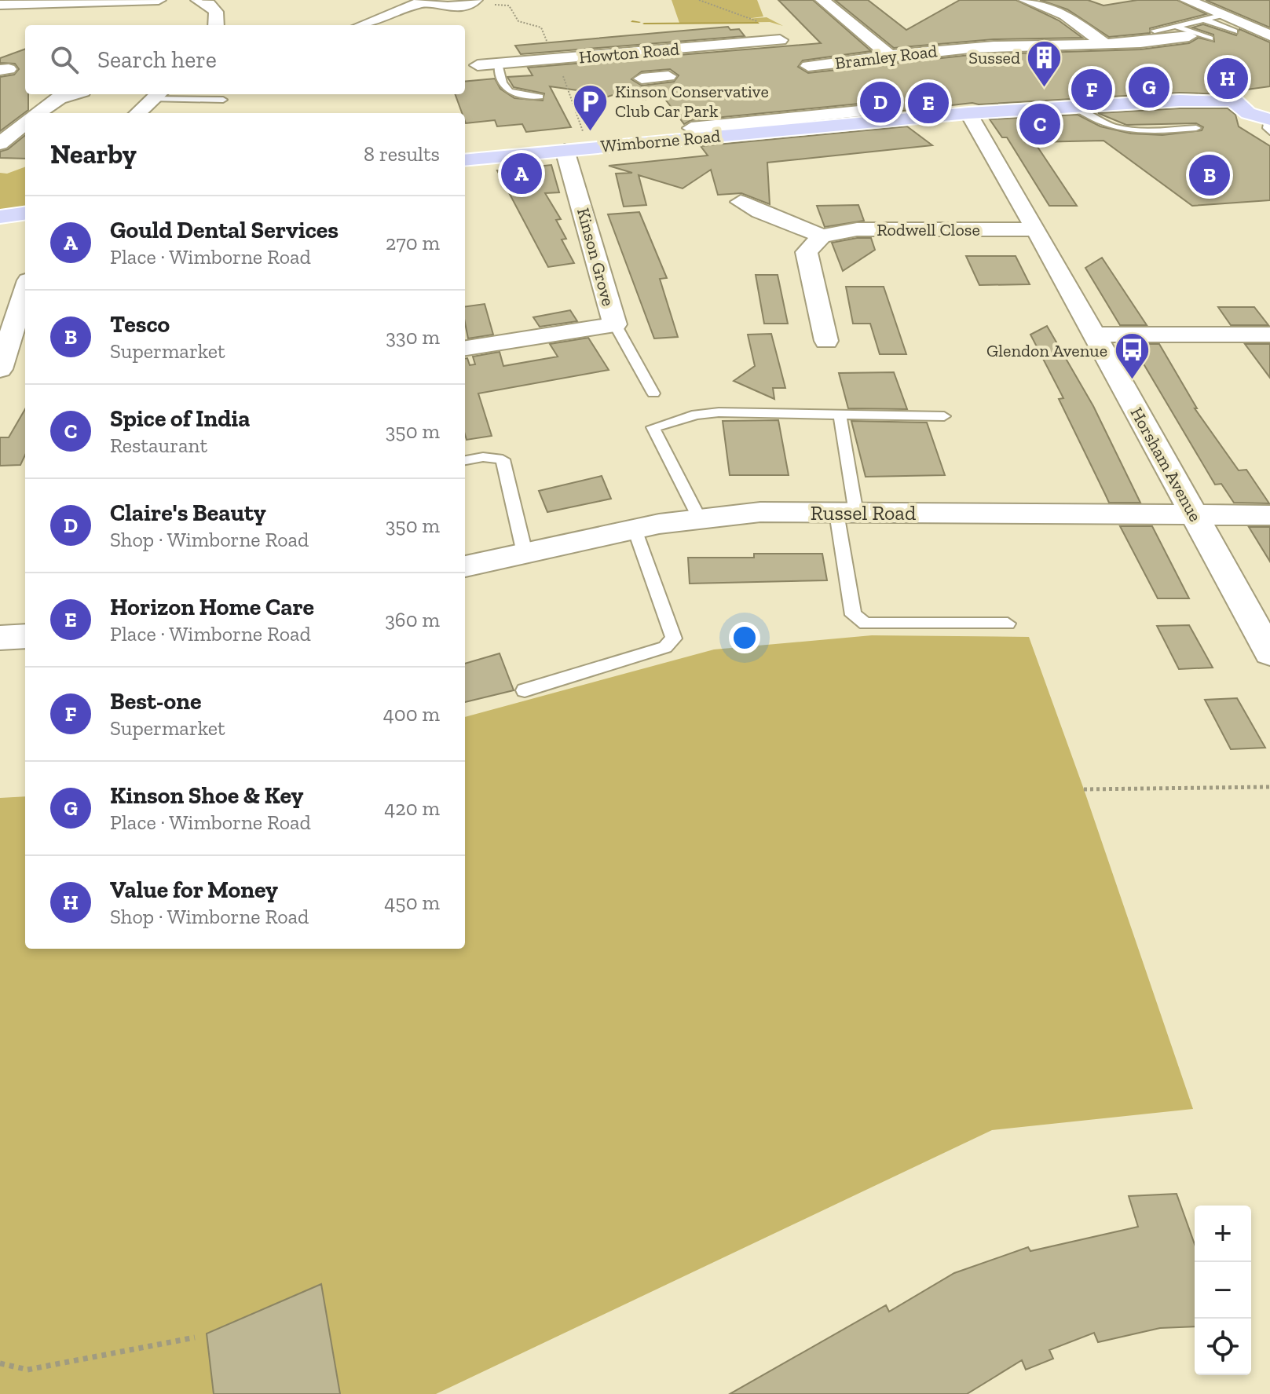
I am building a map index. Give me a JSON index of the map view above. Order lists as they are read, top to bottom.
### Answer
{
  "streets": {
    "main road": ["Wimborne Road"],
    "street": [
      "Howton Road",
      "Bramley Road",
      "Rodwell Close",
      "Kinson Grove",
      "Horsham Avenue",
      "Russel Road"
    ]
  },
  "crossings": [
    ["Wimborne Road", "Kinson Grove"],
    ["Wimborne Road", "Horsham Avenue"],
    ["Rodwell Close", "Horsham Avenue"],
    ["Horsham Avenue", "Russel Road"]
  ],
  "places": {
    "building": ["Sussed"],
    "parking": ["Kinson Conservative Club Car Park"],
    "bus stop": ["Glendon Avenue"]
  },
  "page": {
    "search": "Search here",
    "pins": [
      "H",
      "G",
      "F",
      "D",
      "E",
      "C",
      "A",
      "B"
    ],
    "heading": ["Nearby", "8 results"],
    "list": [
      {
        "mark": "A",
        "name": "Gould Dental Services",
        "note": "Place · Wimborne Road",
        "value": "270 m"
      },
      {
        "mark": "B",
        "name": "Tesco",
        "note": "Supermarket",
        "value": "330 m"
      },
      {
        "mark": "C",
        "name": "Spice of India",
        "note": "Restaurant",
        "value": "350 m"
      },
      {
        "mark": "D",
        "name": "Claire's Beauty",
        "note": "Shop · Wimborne Road",
        "value": "350 m"
      },
      {
        "mark": "E",
        "name": "Horizon Home Care",
        "note": "Place · Wimborne Road",
        "value": "360 m"
      },
      {
        "mark": "F",
        "name": "Best-one",
        "note": "Supermarket",
        "value": "400 m"
      },
      {
        "mark": "G",
        "name": "Kinson Shoe & Key",
        "note": "Place · Wimborne Road",
        "value": "420 m"
      },
      {
        "mark": "H",
        "name": "Value for Money",
        "note": "Shop · Wimborne Road",
        "value": "450 m"
      }
    ],
    "map_buttons": ["+", "−"]
  }
}
